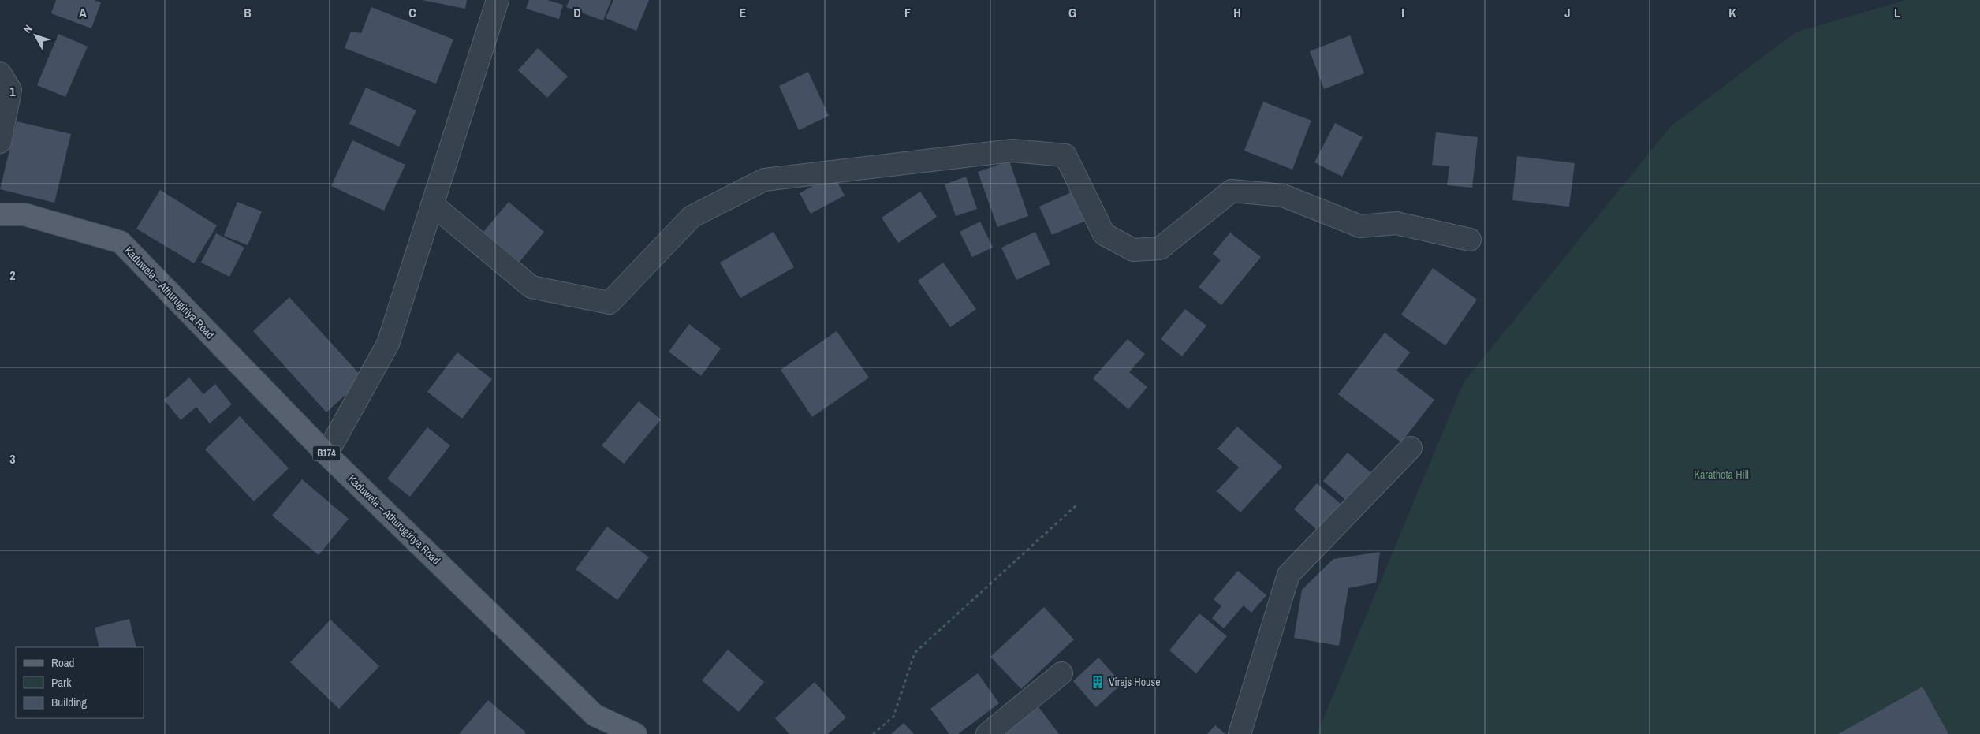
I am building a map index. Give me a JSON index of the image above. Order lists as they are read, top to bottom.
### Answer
{
  "streets": {
    "main road": ["Kaduwela – Athurugiriya Road", "B174"]
  },
  "parks": ["Karathota Hill"],
  "places": {
    "building": ["Virajs House"]
  },
  "legend": ["Road", "Park", "Building"],
  "north": "top left",
  "grid": {
    "columns": [
      "A",
      "B",
      "C",
      "D",
      "E",
      "F",
      "G",
      "H",
      "I",
      "J",
      "K",
      "L"
    ],
    "rows": ["1", "2", "3"]
  }
}
